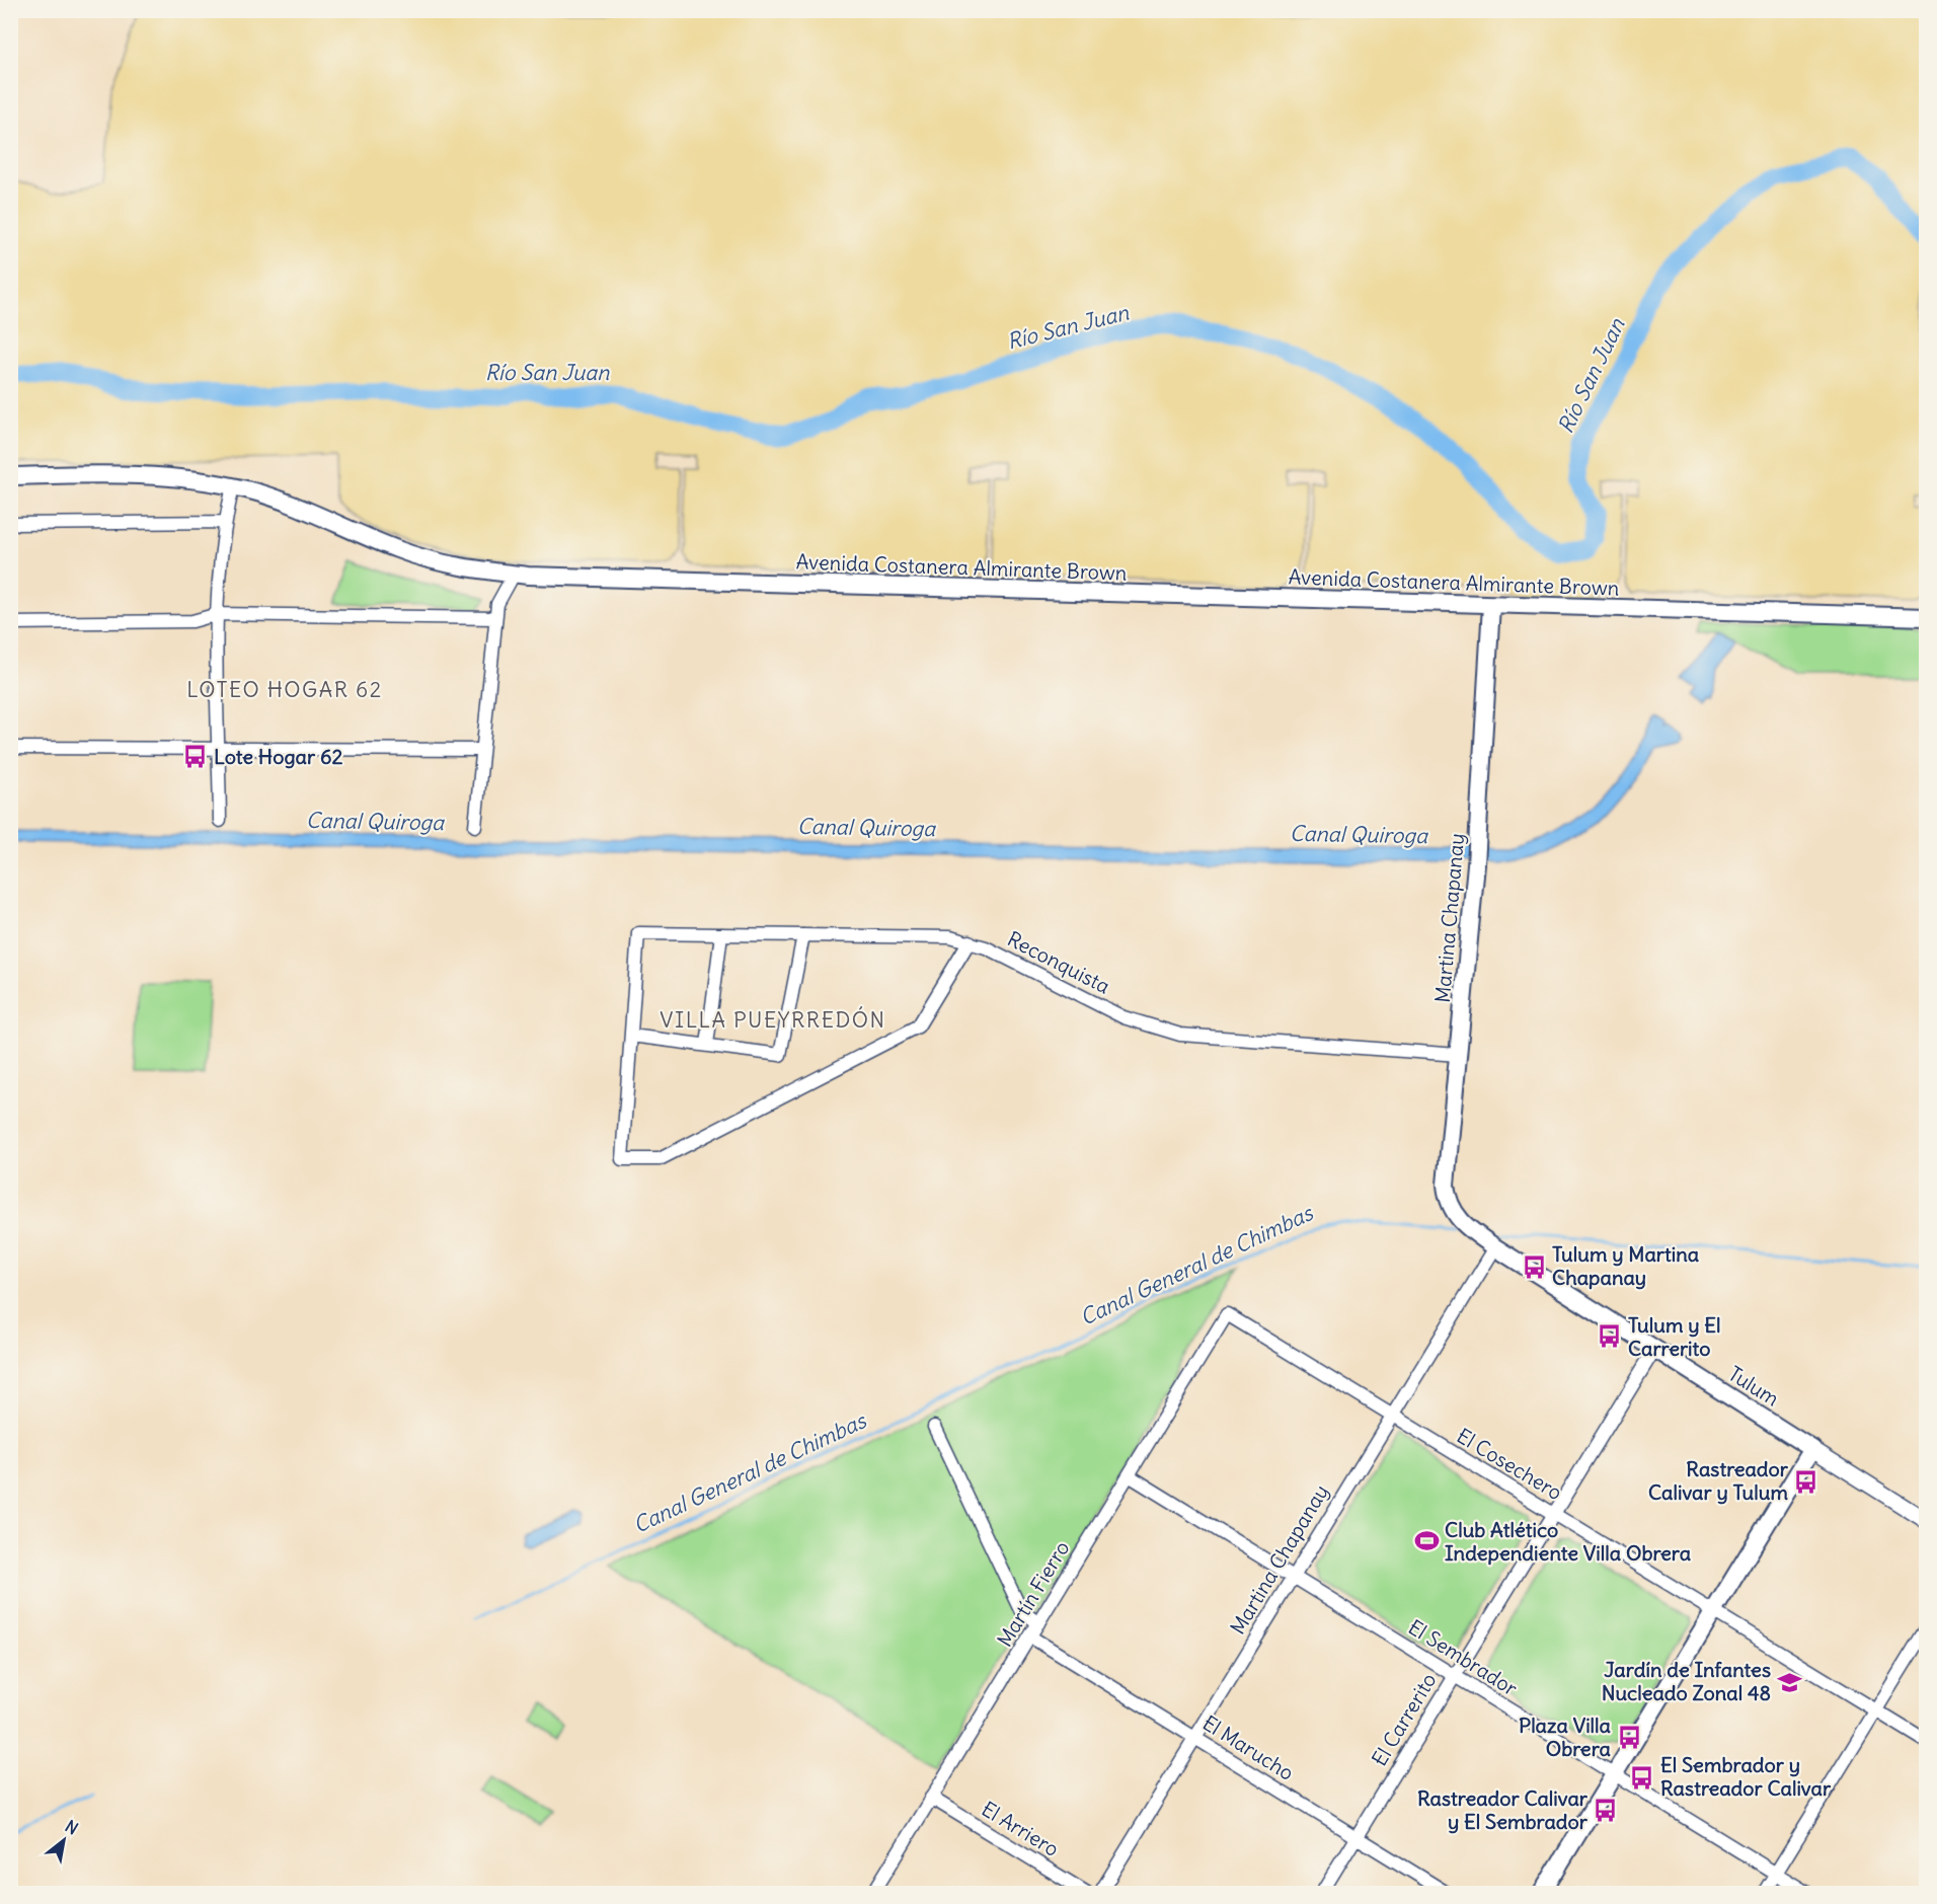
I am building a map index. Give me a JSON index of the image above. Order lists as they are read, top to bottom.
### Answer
{
  "streets": {
    "main road": ["Avenida Costanera Almirante Brown", "Martina Chapanay", "Tulum"],
    "street": [
      "Reconquista",
      "El Cosechero",
      "Martín Fierro",
      "El Sembrador",
      "El Carrerito",
      "El Marucho",
      "El Arriero"
    ]
  },
  "crossings": [
    ["Avenida Costanera Almirante Brown", "Martina Chapanay"],
    ["Martina Chapanay", "Reconquista"],
    ["Martina Chapanay", "Tulum"],
    ["Martina Chapanay", "El Cosechero"],
    ["Martina Chapanay", "El Sembrador"],
    ["Martina Chapanay", "El Marucho"],
    ["Tulum", "El Carrerito"],
    ["El Cosechero", "Martín Fierro"],
    ["El Cosechero", "El Carrerito"],
    ["Martín Fierro", "El Sembrador"],
    ["Martín Fierro", "El Marucho"],
    ["Martín Fierro", "El Arriero"],
    ["El Sembrador", "El Carrerito"],
    ["El Carrerito", "El Marucho"]
  ],
  "districts": ["LOTEO HOGAR 62", "VILLA PUEYRREDÓN"],
  "water": ["Río San Juan", "Canal Quiroga", "Canal General de Chimbas"],
  "places": {
    "bus stop": [
      "Lote Hogar 62",
      "Tulum y Martina Chapanay",
      "Tulum y El Carrerito",
      "Rastreador Calivar y Tulum",
      "Plaza Villa Obrera",
      "El Sembrador y Rastreador Calivar",
      "Rastreador Calivar y El Sembrador"
    ],
    "sports": ["Club Atlético Independiente Villa Obrera"],
    "school or university": ["Jardín de Infantes Nucleado Zonal 48"]
  },
  "north": "top right"
}
